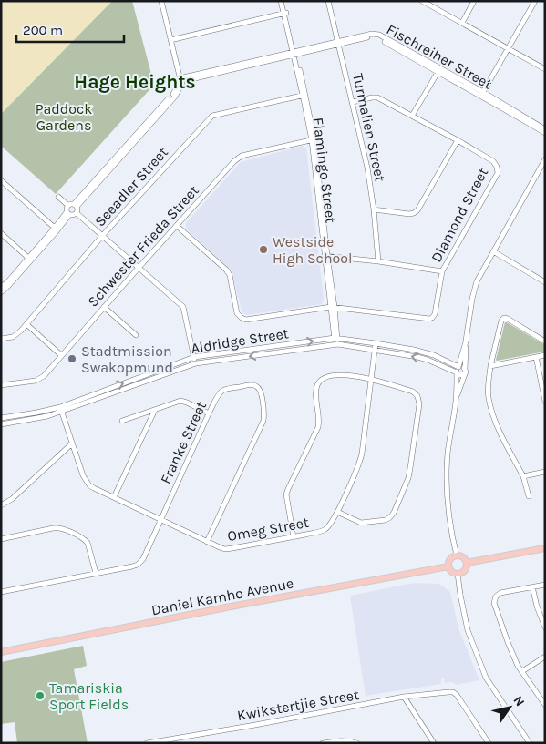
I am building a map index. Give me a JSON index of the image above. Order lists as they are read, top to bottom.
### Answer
{
  "streets": {
    "main road": ["Daniel Kamho Avenue"],
    "street": [
      "Fischreiher Street",
      "Turmalien Street",
      "Flamingo Street",
      "Seeadler Street",
      "Diamond Street",
      "Schwester Frieda Street",
      "Aldridge Street",
      "Franke Street",
      "Omeg Street",
      "Kwikstertjie Street"
    ]
  },
  "crossings": [
    ["Fischreiher Street", "Turmalien Street"],
    ["Fischreiher Street", "Flamingo Street"],
    ["Turmalien Street", "Diamond Street"],
    ["Flamingo Street", "Seeadler Street"],
    ["Flamingo Street", "Diamond Street"],
    ["Flamingo Street", "Schwester Frieda Street"],
    ["Flamingo Street", "Aldridge Street"],
    ["Diamond Street", "Schwester Frieda Street"],
    ["Aldridge Street", "Omeg Street"],
    ["Franke Street", "Omeg Street"]
  ],
  "districts": ["Hage Heights"],
  "parks": ["Paddock Gardens"],
  "places": ["Westside High School", "Stadtmission Swakopmund", "Tamariskia Sport Fields"],
  "scale_bar": "200 m",
  "north": "top right"
}
